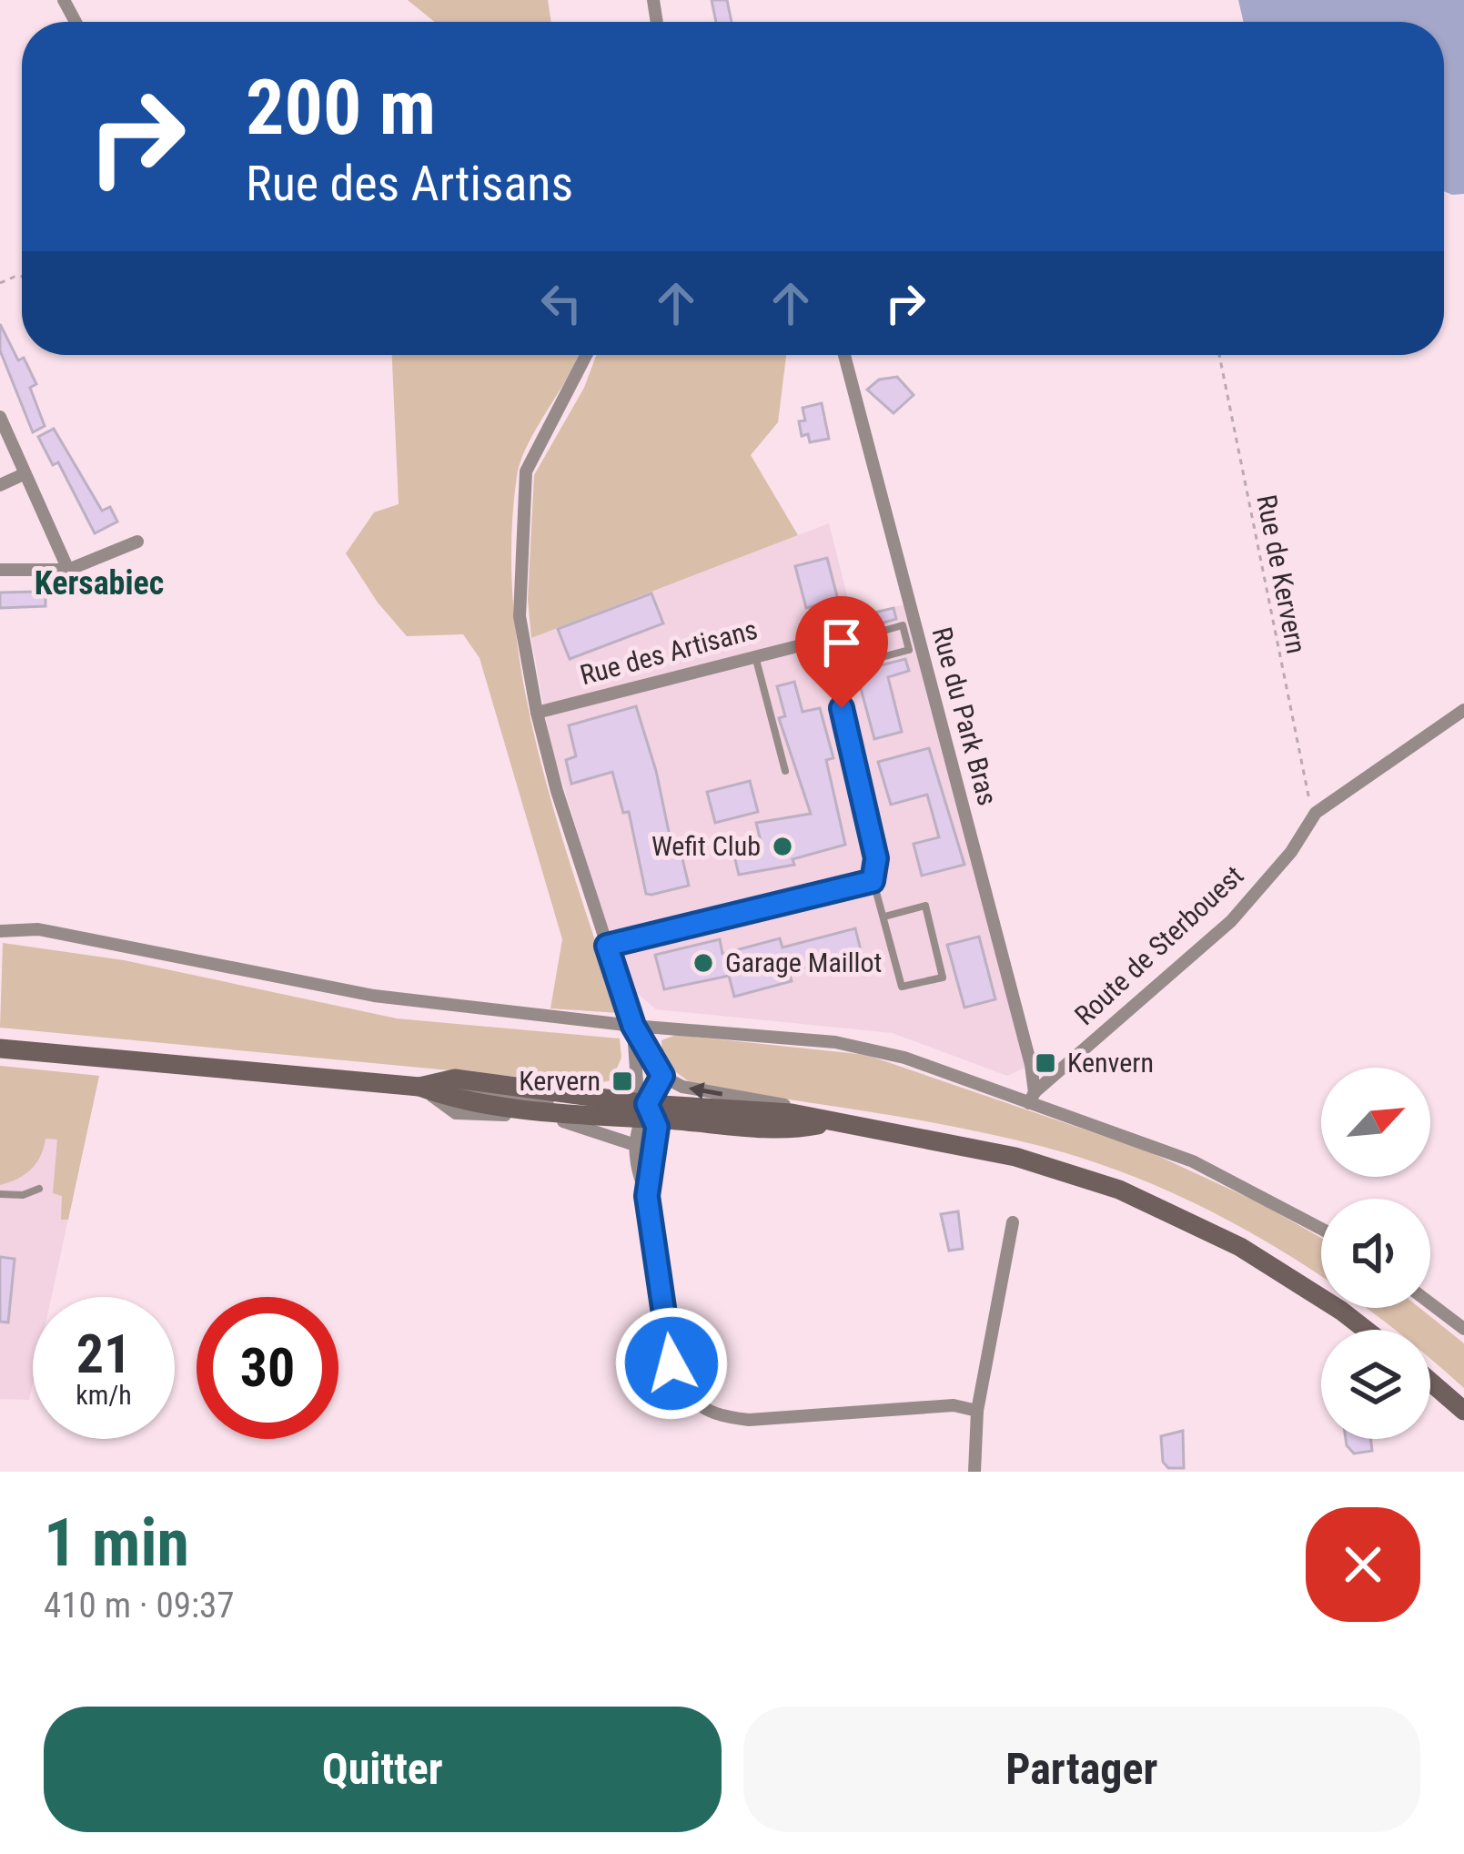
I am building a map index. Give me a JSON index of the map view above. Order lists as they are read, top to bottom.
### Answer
{
  "streets": {
    "street": ["Rue des Artisans", "Rue du Park Bras", "Route de Sterbouest"],
    "path": ["Rue de Kervern"]
  },
  "crossings": [
    ["Rue de Kervern", "Route de Sterbouest"],
    ["Rue du Park Bras", "Route de Sterbouest"]
  ],
  "districts": ["Kersabiec"],
  "places": {
    "other": ["Wefit Club", "Garage Maillot"],
    "transit": ["Kenvern", "Kervern"]
  },
  "north": "top right",
  "page": {
    "turn": ["200 m", "Rue des Artisans"],
    "speed": "21 km/h",
    "limit": "30",
    "heading": ["1 min", "410 m · 09:37"],
    "buttons": ["Quitter", "Partager"]
  }
}
